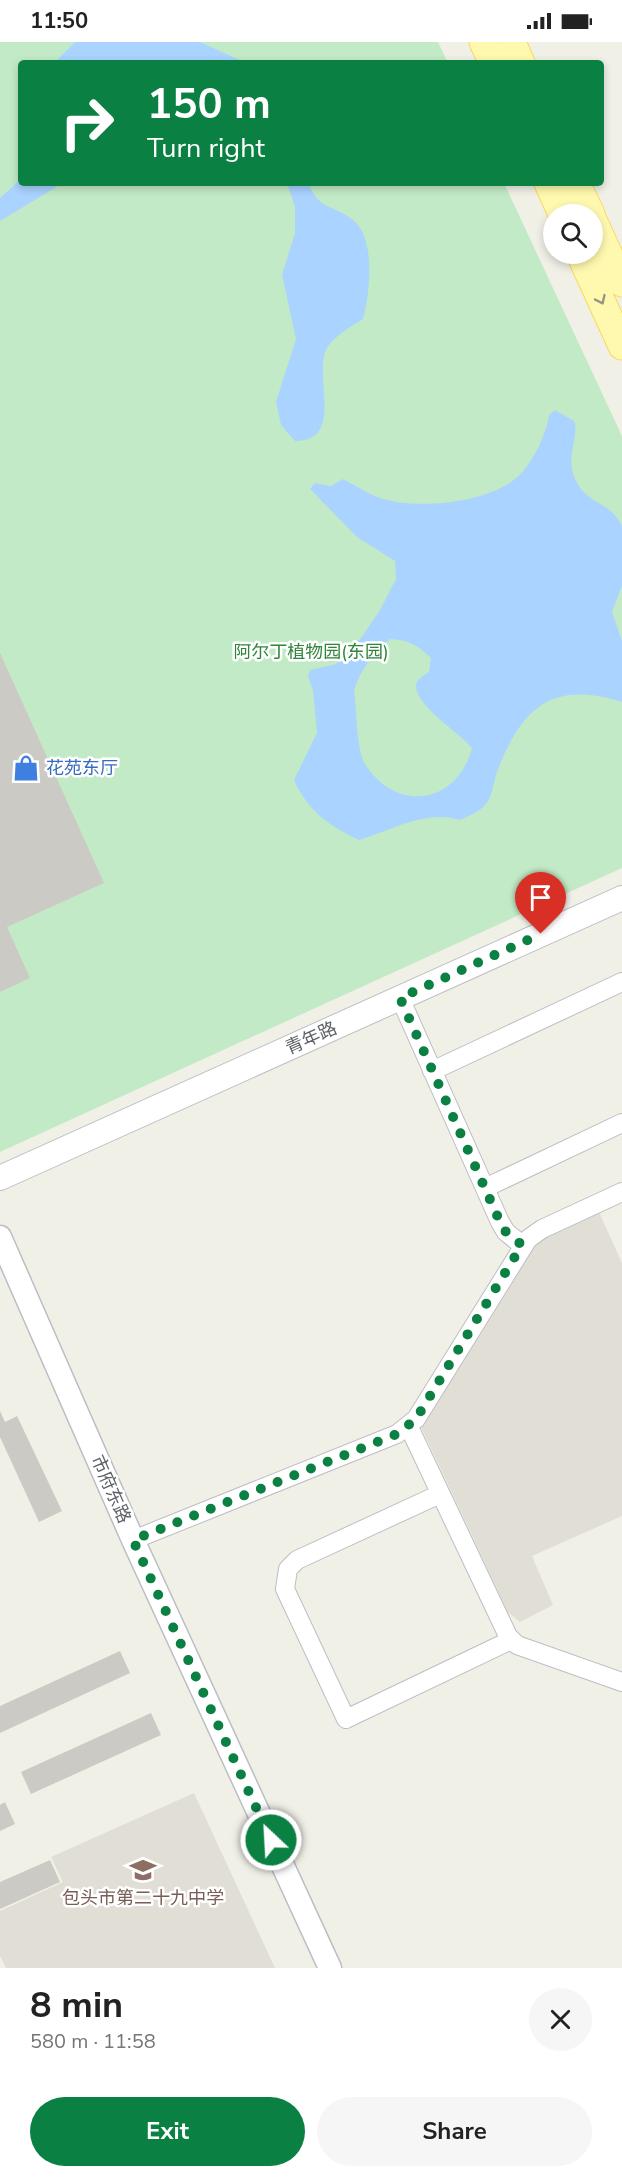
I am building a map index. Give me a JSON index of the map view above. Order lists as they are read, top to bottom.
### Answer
{
  "streets": {
    "main road": ["青年路"],
    "street": ["市府东路"]
  },
  "parks": ["阿尔丁植物园(东园)"],
  "places": {
    "shop": ["花苑东厅"],
    "school or university": ["包头市第二十九中学"]
  },
  "page": {
    "status": "11:50",
    "turn": ["150 m", "Turn right"],
    "heading": ["8 min", "580 m · 11:58"],
    "buttons": ["Exit", "Share"]
  }
}
